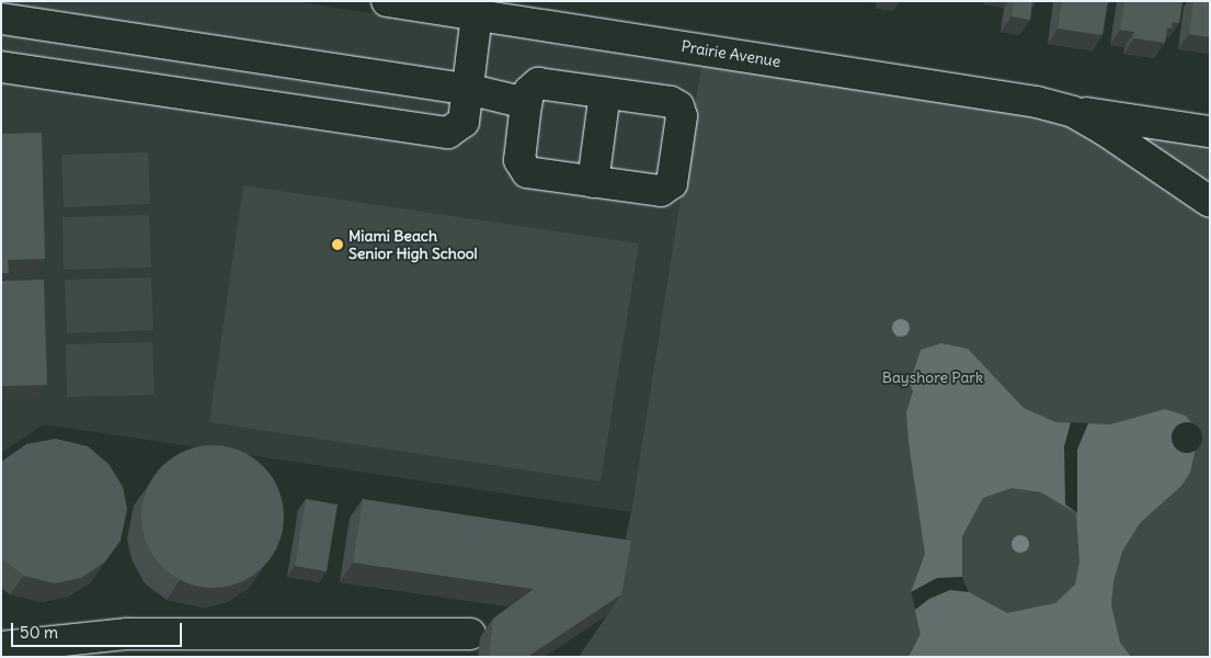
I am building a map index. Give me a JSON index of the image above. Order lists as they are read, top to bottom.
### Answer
{
  "streets": {
    "street": ["Prairie Avenue"]
  },
  "parks": ["Bayshore Park"],
  "places": ["Miami Beach Senior High School"],
  "scale_bar": "50 m"
}
